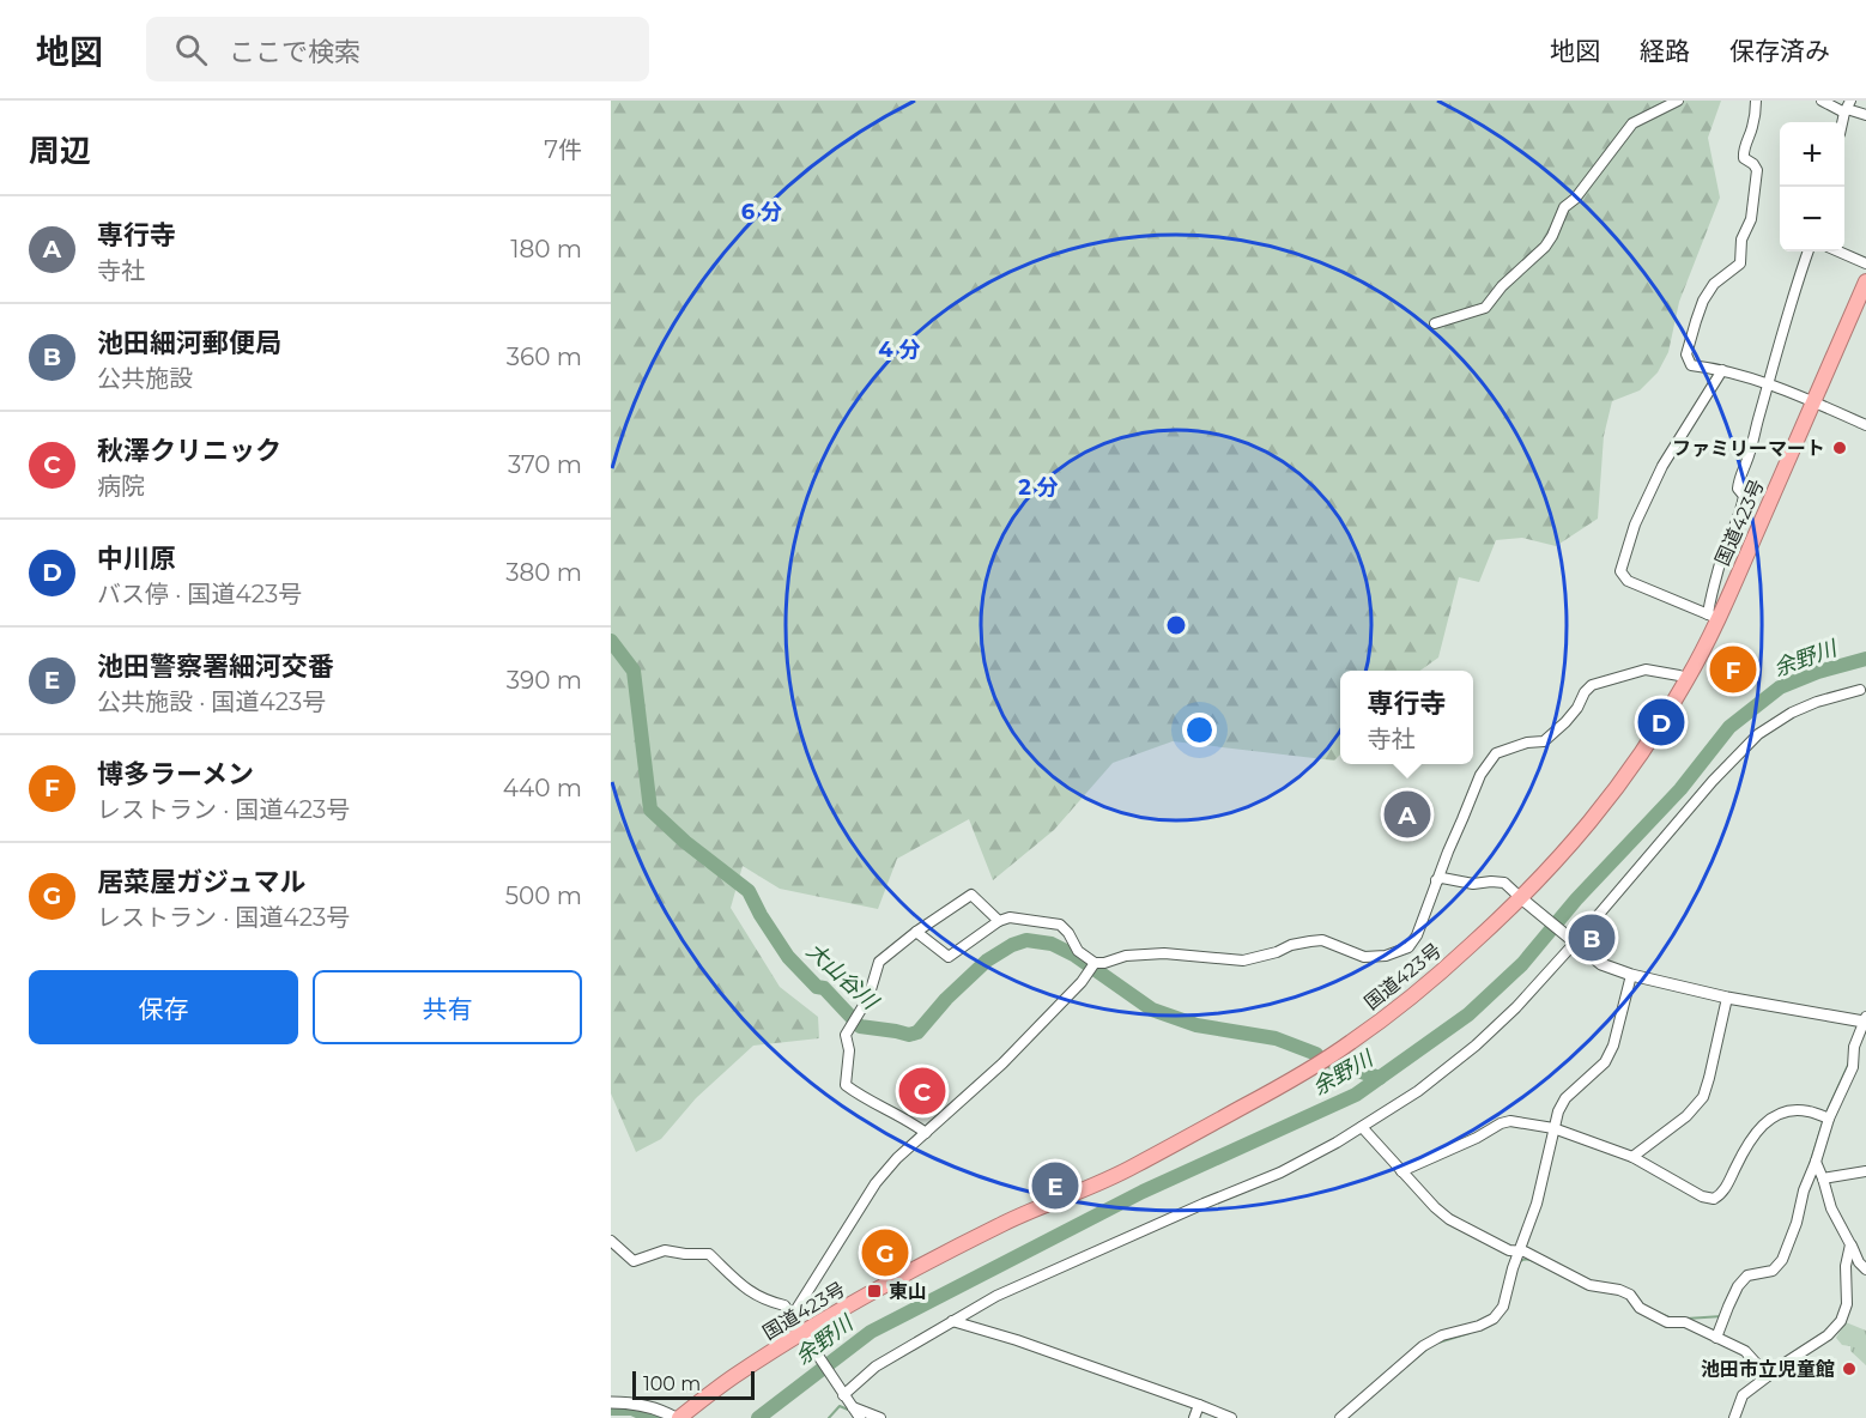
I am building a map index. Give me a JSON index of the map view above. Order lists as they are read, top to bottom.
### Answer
{
  "streets": {
    "highway": ["国道423号"]
  },
  "water": ["余野川", "大山谷川"],
  "places": {
    "other": ["ファミリーマート", "池田市立児童館"],
    "transit": ["東山"]
  },
  "scale_bar": "100 m",
  "page": {
    "header": "地図",
    "search": "ここで検索",
    "nav": ["地図", "経路", "保存済み"],
    "heading": ["周辺", "7件"],
    "map_buttons": ["+", "−"],
    "list": [
      {
        "mark": "A",
        "name": "専行寺",
        "note": "寺社",
        "value": "180 m"
      },
      {
        "mark": "B",
        "name": "池田細河郵便局",
        "note": "公共施設",
        "value": "360 m"
      },
      {
        "mark": "C",
        "name": "秋澤クリニック",
        "note": "病院",
        "value": "370 m"
      },
      {
        "mark": "D",
        "name": "中川原",
        "note": "バス停 · 国道423号",
        "value": "380 m"
      },
      {
        "mark": "E",
        "name": "池田警察署細河交番",
        "note": "公共施設 · 国道423号",
        "value": "390 m"
      },
      {
        "mark": "F",
        "name": "博多ラーメン",
        "note": "レストラン · 国道423号",
        "value": "440 m"
      },
      {
        "mark": "G",
        "name": "居菜屋ガジュマル",
        "note": "レストラン · 国道423号",
        "value": "500 m"
      }
    ],
    "pins": [
      "F",
      "D",
      "A",
      "B",
      "C",
      "E",
      "G"
    ],
    "popup": ["専行寺", "寺社"],
    "buttons": ["保存", "共有"],
    "scale": "100 m"
  },
  "rings": ["6 分", "4 分", "2 分"]
}
